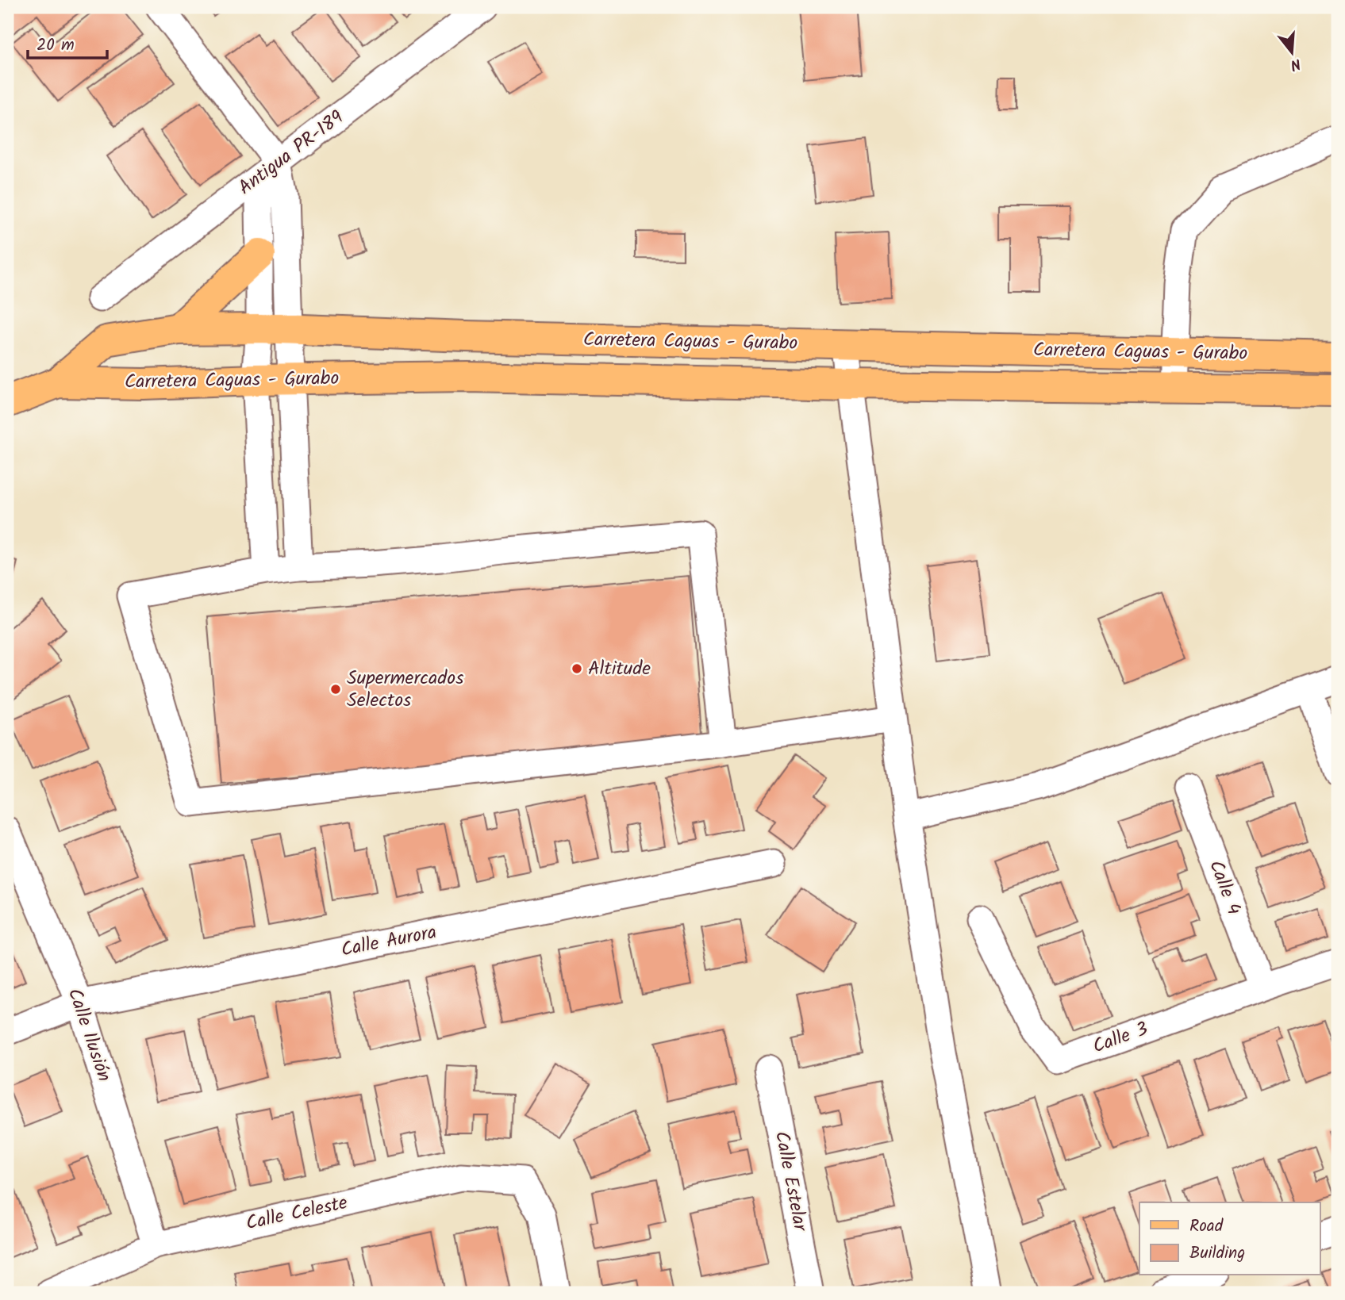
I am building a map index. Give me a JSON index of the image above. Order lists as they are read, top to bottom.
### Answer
{
  "streets": {
    "main road": ["Carretera Caguas - Gurabo"],
    "street": [
      "Antigua PR-189",
      "Calle 4",
      "Calle Aurora",
      "Calle Ilusión",
      "Calle 3",
      "Calle Estelar",
      "Calle Celeste"
    ]
  },
  "crossings": [
    ["Calle 4", "Calle 3"],
    ["Calle Aurora", "Calle Ilusión"],
    ["Calle Ilusión", "Calle Celeste"]
  ],
  "places": ["Altitude", "Supermercados Selectos"],
  "legend": ["Road", "Building"],
  "scale_bar": "20 m",
  "north": "bottom"
}
